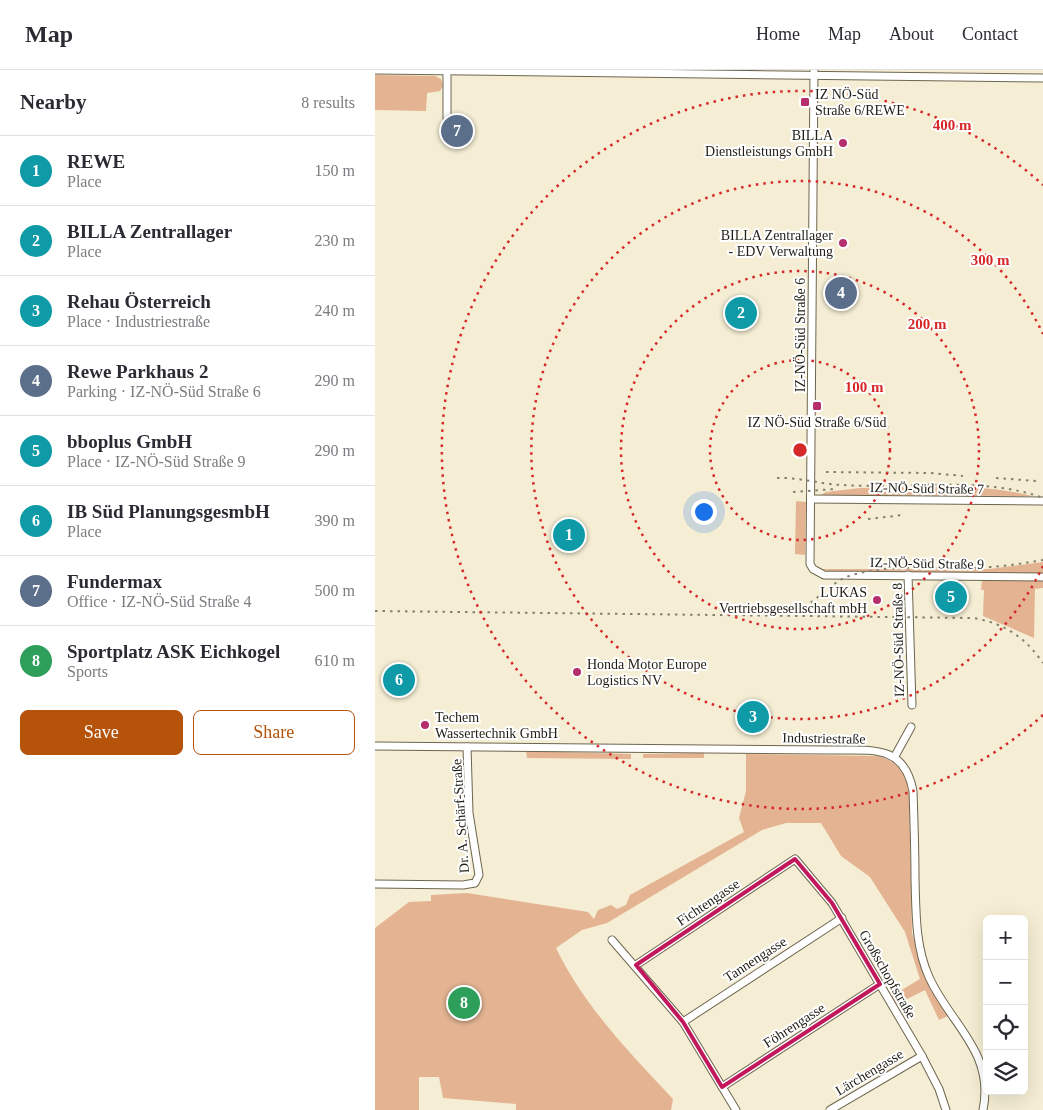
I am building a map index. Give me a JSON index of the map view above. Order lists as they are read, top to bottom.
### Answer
{
  "streets": {
    "street": [
      "IZ-NÖ-Süd Straße 6",
      "IZ-NÖ-Süd Straße 7",
      "IZ-NÖ-Süd Straße 9",
      "IZ-NÖ-Süd Straße 8",
      "Industriestraße",
      "Dr. A. Schärf-Straße",
      "Fichtengasse",
      "Tannengasse",
      "Großschopfstraße",
      "Föhrengasse",
      "Lärchengasse"
    ]
  },
  "crossings": [
    ["IZ-NÖ-Süd Straße 6", "IZ-NÖ-Süd Straße 7"],
    ["IZ-NÖ-Süd Straße 6", "IZ-NÖ-Süd Straße 9"],
    ["IZ-NÖ-Süd Straße 9", "IZ-NÖ-Süd Straße 8"],
    ["Industriestraße", "Dr. A. Schärf-Straße"],
    ["Fichtengasse", "Großschopfstraße"],
    ["Tannengasse", "Großschopfstraße"],
    ["Großschopfstraße", "Föhrengasse"],
    ["Großschopfstraße", "Lärchengasse"]
  ],
  "places": {
    "transit": ["IZ NÖ-Süd Straße 6/REWE", "IZ NÖ-Süd Straße 6/Süd"],
    "other": [
      "BILLA Dienstleistungs GmbH",
      "BILLA Zentrallager - EDV Verwaltung",
      "LUKAS Vertriebsgesellschaft mbH",
      "Honda Motor Europe Logistics NV",
      "Techem Wassertechnik GmbH"
    ]
  },
  "page": {
    "header": "Map",
    "nav": [
      "Home",
      "Map",
      "About",
      "Contact"
    ],
    "heading": ["Nearby", "8 results"],
    "pins": [
      "7",
      "4",
      "2",
      "1",
      "5",
      "6",
      "3",
      "8"
    ],
    "list": [
      {
        "mark": "1",
        "name": "REWE",
        "note": "Place",
        "value": "150 m"
      },
      {
        "mark": "2",
        "name": "BILLA Zentrallager",
        "note": "Place",
        "value": "230 m"
      },
      {
        "mark": "3",
        "name": "Rehau Österreich",
        "note": "Place · Industriestraße",
        "value": "240 m"
      },
      {
        "mark": "4",
        "name": "Rewe Parkhaus 2",
        "note": "Parking · IZ-NÖ-Süd Straße 6",
        "value": "290 m"
      },
      {
        "mark": "5",
        "name": "bboplus GmbH",
        "note": "Place · IZ-NÖ-Süd Straße 9",
        "value": "290 m"
      },
      {
        "mark": "6",
        "name": "IB Süd PlanungsgesmbH",
        "note": "Place",
        "value": "390 m"
      },
      {
        "mark": "7",
        "name": "Fundermax",
        "note": "Office · IZ-NÖ-Süd Straße 4",
        "value": "500 m"
      },
      {
        "mark": "8",
        "name": "Sportplatz ASK Eichkogel",
        "note": "Sports",
        "value": "610 m"
      }
    ],
    "buttons": ["Save", "Share"],
    "map_buttons": ["+", "−"]
  },
  "rings": [
    "400 m",
    "300 m",
    "200 m",
    "100 m"
  ]
}
